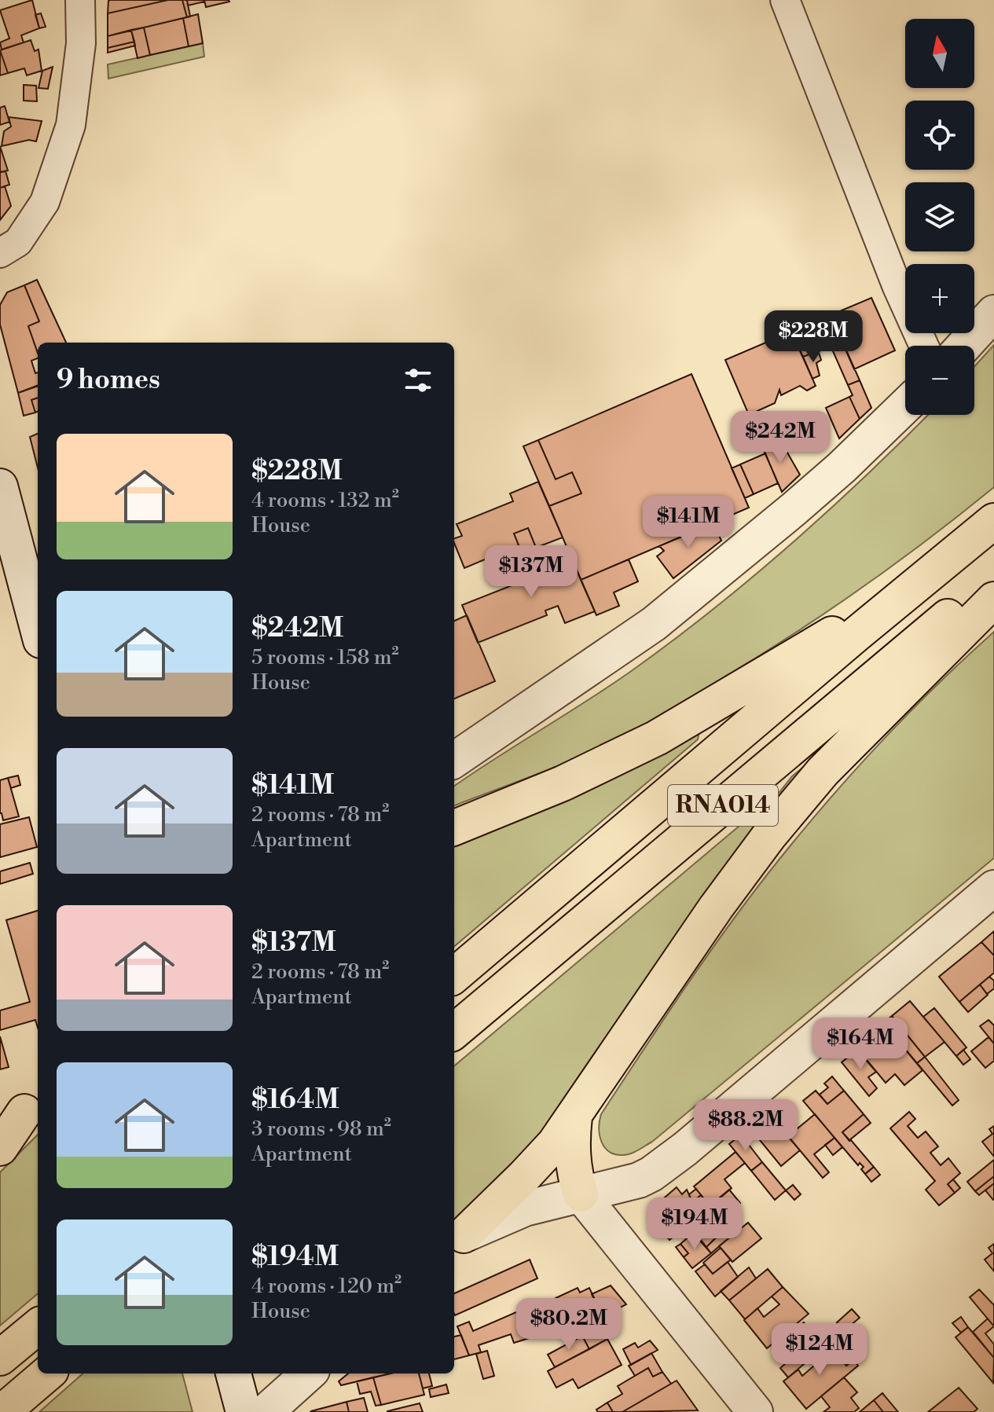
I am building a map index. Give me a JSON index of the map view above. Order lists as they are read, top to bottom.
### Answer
{
  "streets": {
    "highway": ["RNA014"]
  },
  "north": "top",
  "page": {
    "map_buttons": ["+", "−"],
    "price": [
      "$228M",
      "$242M",
      "$141M",
      "$137M",
      "$164M",
      "$88.2M",
      "$194M",
      "$80.2M",
      "$124M"
    ],
    "heading": "9 homes",
    "list": [
      {
        "name": "$228M",
        "note": "4 rooms · 132 m² · House"
      },
      {
        "name": "$242M",
        "note": "5 rooms · 158 m² · House"
      },
      {
        "name": "$141M",
        "note": "2 rooms · 78 m² · Apartment"
      },
      {
        "name": "$137M",
        "note": "2 rooms · 78 m² · Apartment"
      },
      {
        "name": "$164M",
        "note": "3 rooms · 98 m² · Apartment"
      },
      {
        "name": "$194M",
        "note": "4 rooms · 120 m² · House"
      }
    ]
  }
}
